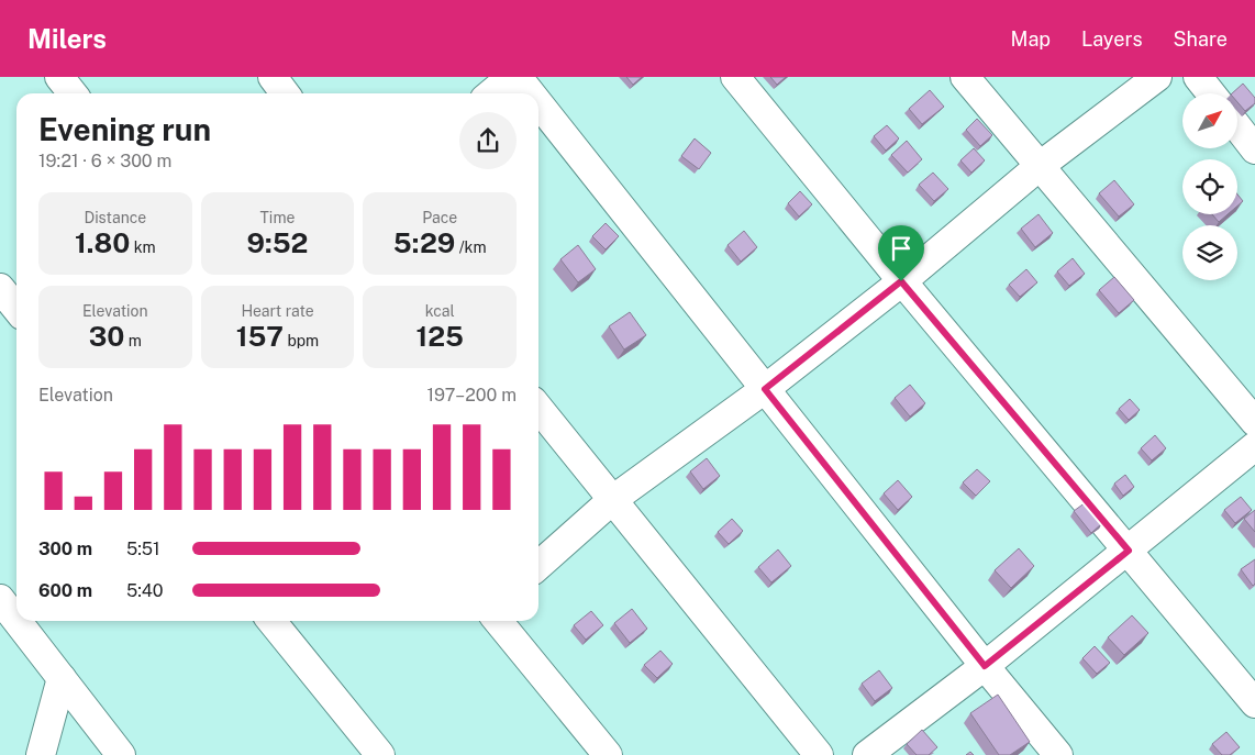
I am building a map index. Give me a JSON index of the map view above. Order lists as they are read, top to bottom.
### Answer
{
  "north": "top right",
  "page": {
    "header": "Milers",
    "nav": ["Map", "Layers", "Share"],
    "heading": ["Evening run", "19:21 · 6 × 300 m"],
    "stats": [
      ["Distance", "1.80 km"],
      ["Time", "9:52"],
      ["Pace", "5:29 /km"],
      ["Elevation", "30 m"],
      ["Heart rate", "157 bpm"],
      ["kcal", "125"]
    ],
    "chart": ["Elevation", "197–200 m"],
    "list": [
      {
        "name": "300 m",
        "note": "5:51"
      },
      {
        "name": "600 m",
        "note": "5:40"
      }
    ]
  }
}
